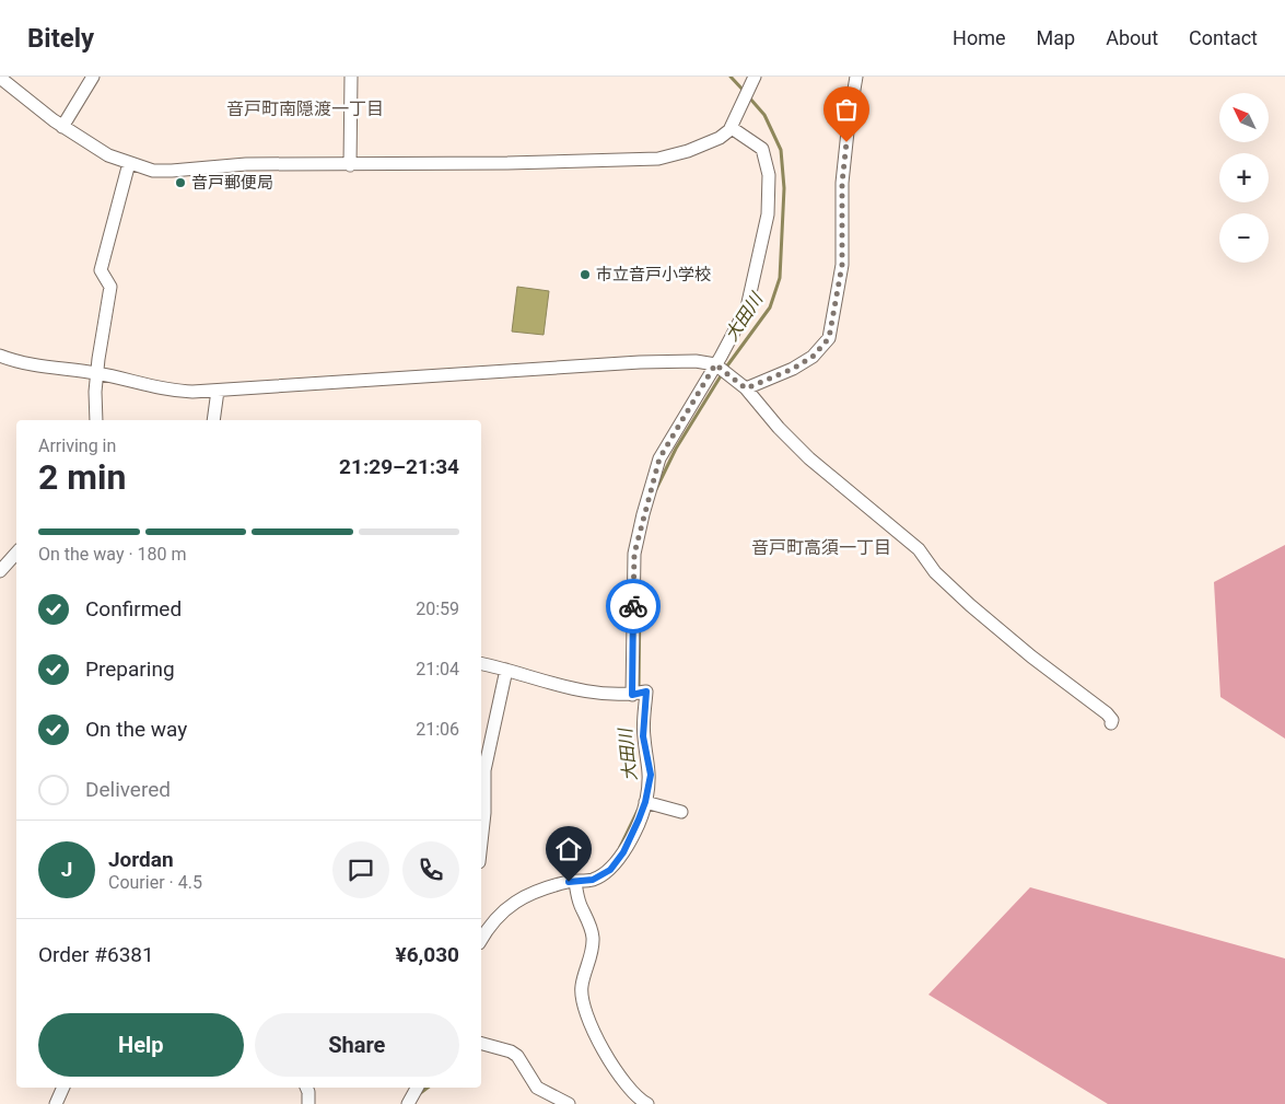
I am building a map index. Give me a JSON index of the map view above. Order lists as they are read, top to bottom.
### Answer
{
  "districts": ["音戸町南隠渡一丁目", "音戸町高須一丁目"],
  "water": ["大田川"],
  "places": ["音戸郵便局", "市立音戸小学校"],
  "north": "top left",
  "page": {
    "header": "Bitely",
    "nav": [
      "Home",
      "Map",
      "About",
      "Contact"
    ],
    "map_buttons": ["+", "−"],
    "heading": ["2 min", "Arriving in", "21:29–21:34"],
    "panel": [
      "Jordan",
      "Courier · 4.5",
      "Order #6381",
      "¥6,030"
    ],
    "bar": "On the way · 180 m",
    "list": [
      ["Confirmed", "20:59"],
      ["Preparing", "21:04"],
      ["On the way", "21:06"],
      "Delivered"
    ],
    "round": "J",
    "buttons": ["Help", "Share"]
  }
}
